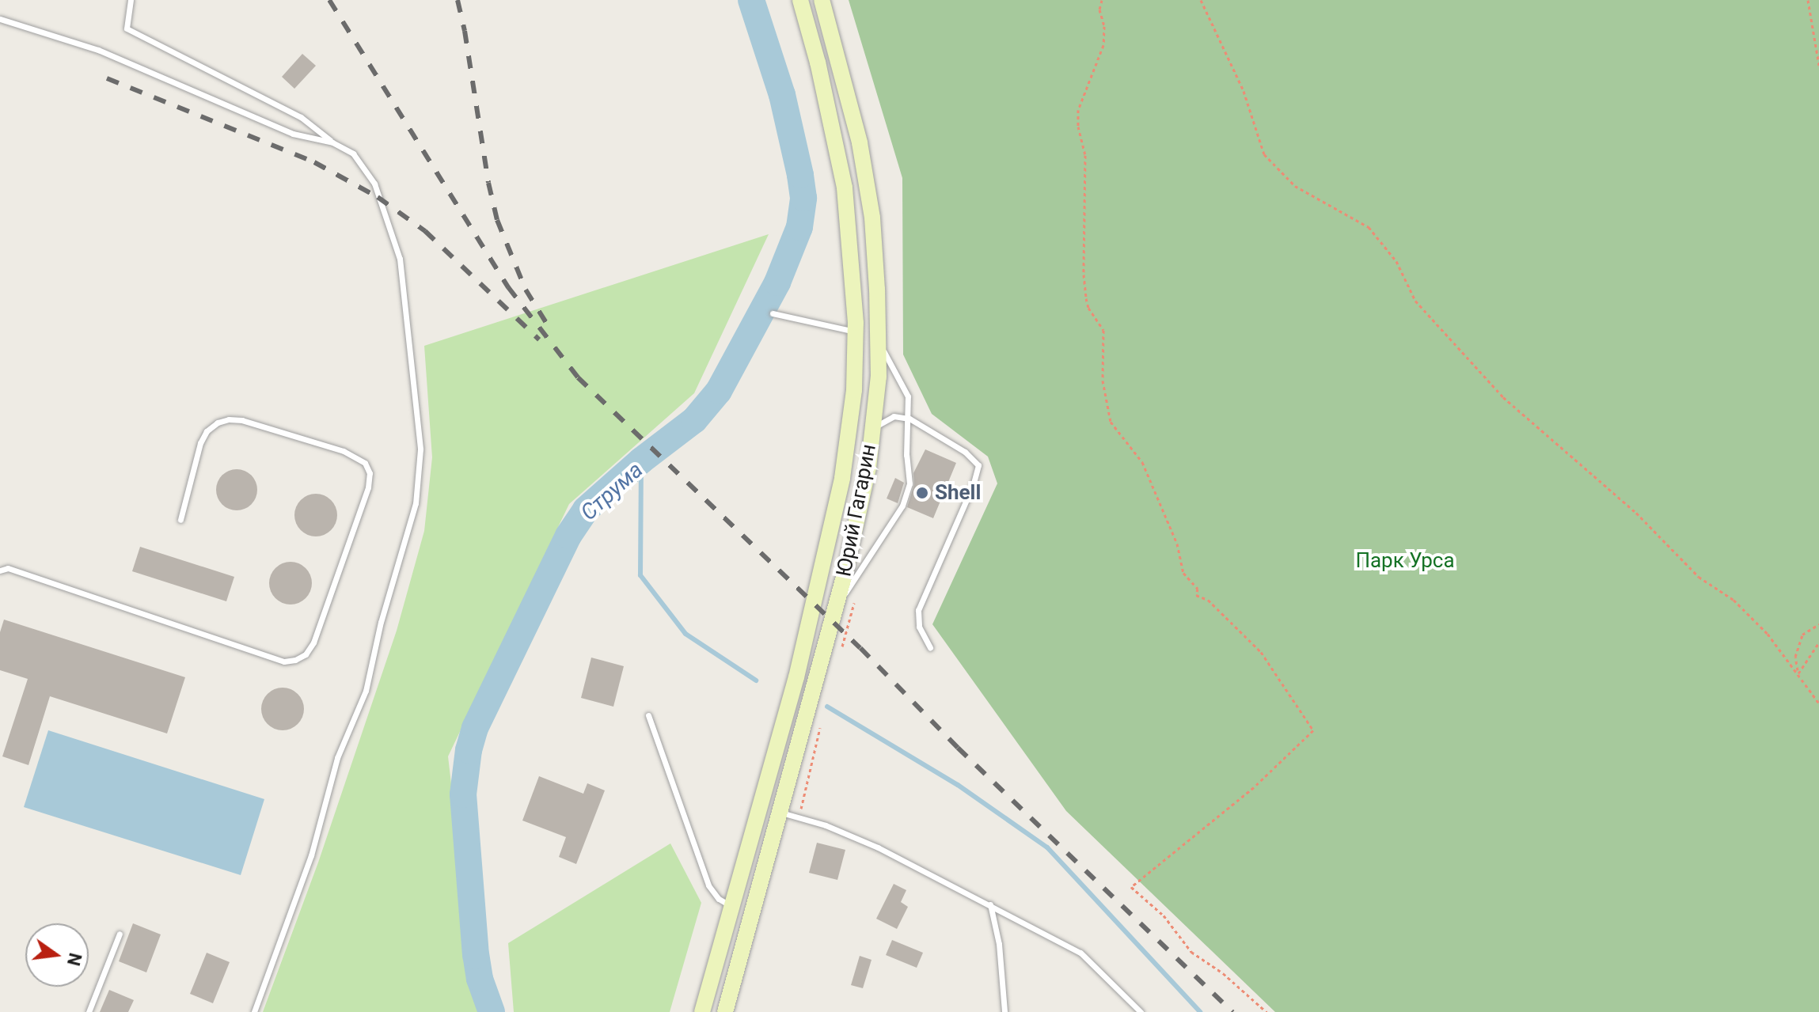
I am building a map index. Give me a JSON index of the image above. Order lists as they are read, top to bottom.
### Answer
{
  "streets": {
    "street": ["Юрий Гагарин"]
  },
  "water": ["Струма"],
  "parks": ["Парк Урса"],
  "places": ["Shell"],
  "north": "right"
}
